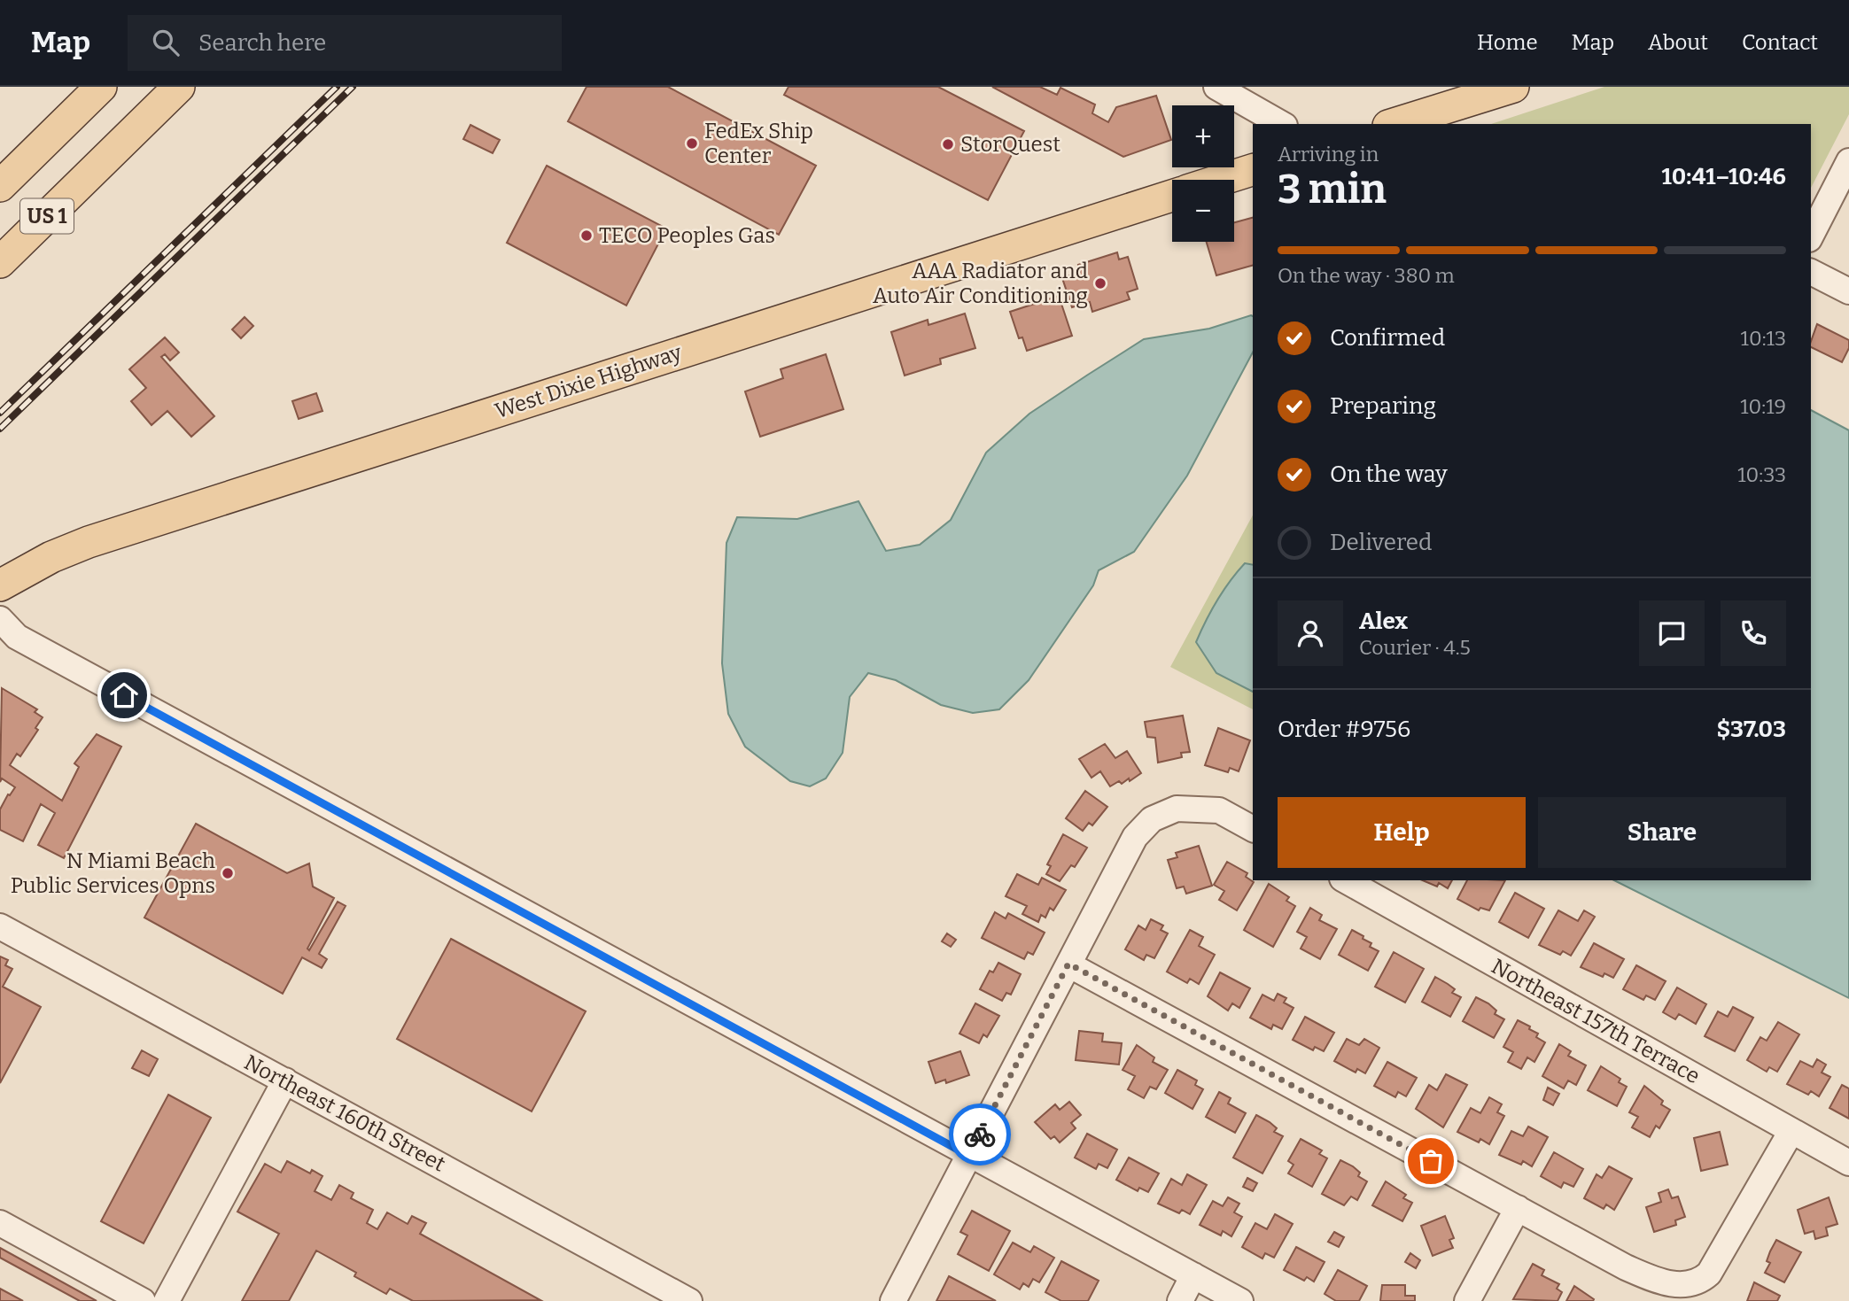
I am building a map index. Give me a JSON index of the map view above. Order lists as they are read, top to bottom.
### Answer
{
  "streets": {
    "main road": ["US 1", "West Dixie Highway"],
    "street": ["Northeast 157th Terrace", "Northeast 160th Street"]
  },
  "places": [
    "FedEx Ship Center",
    "StorQuest",
    "TECO Peoples Gas",
    "AAA Radiator and Auto Air Conditioning",
    "N Miami Beach Public Services Opns"
  ],
  "page": {
    "header": "Map",
    "search": "Search here",
    "nav": [
      "Home",
      "Map",
      "About",
      "Contact"
    ],
    "map_buttons": ["+", "−"],
    "heading": ["3 min", "Arriving in", "10:41–10:46"],
    "panel": [
      "Alex",
      "Courier · 4.5",
      "Order #9756",
      "$37.03"
    ],
    "bar": "On the way · 380 m",
    "list": [
      ["Confirmed", "10:13"],
      ["Preparing", "10:19"],
      ["On the way", "10:33"],
      "Delivered"
    ],
    "buttons": ["Help", "Share"]
  }
}
